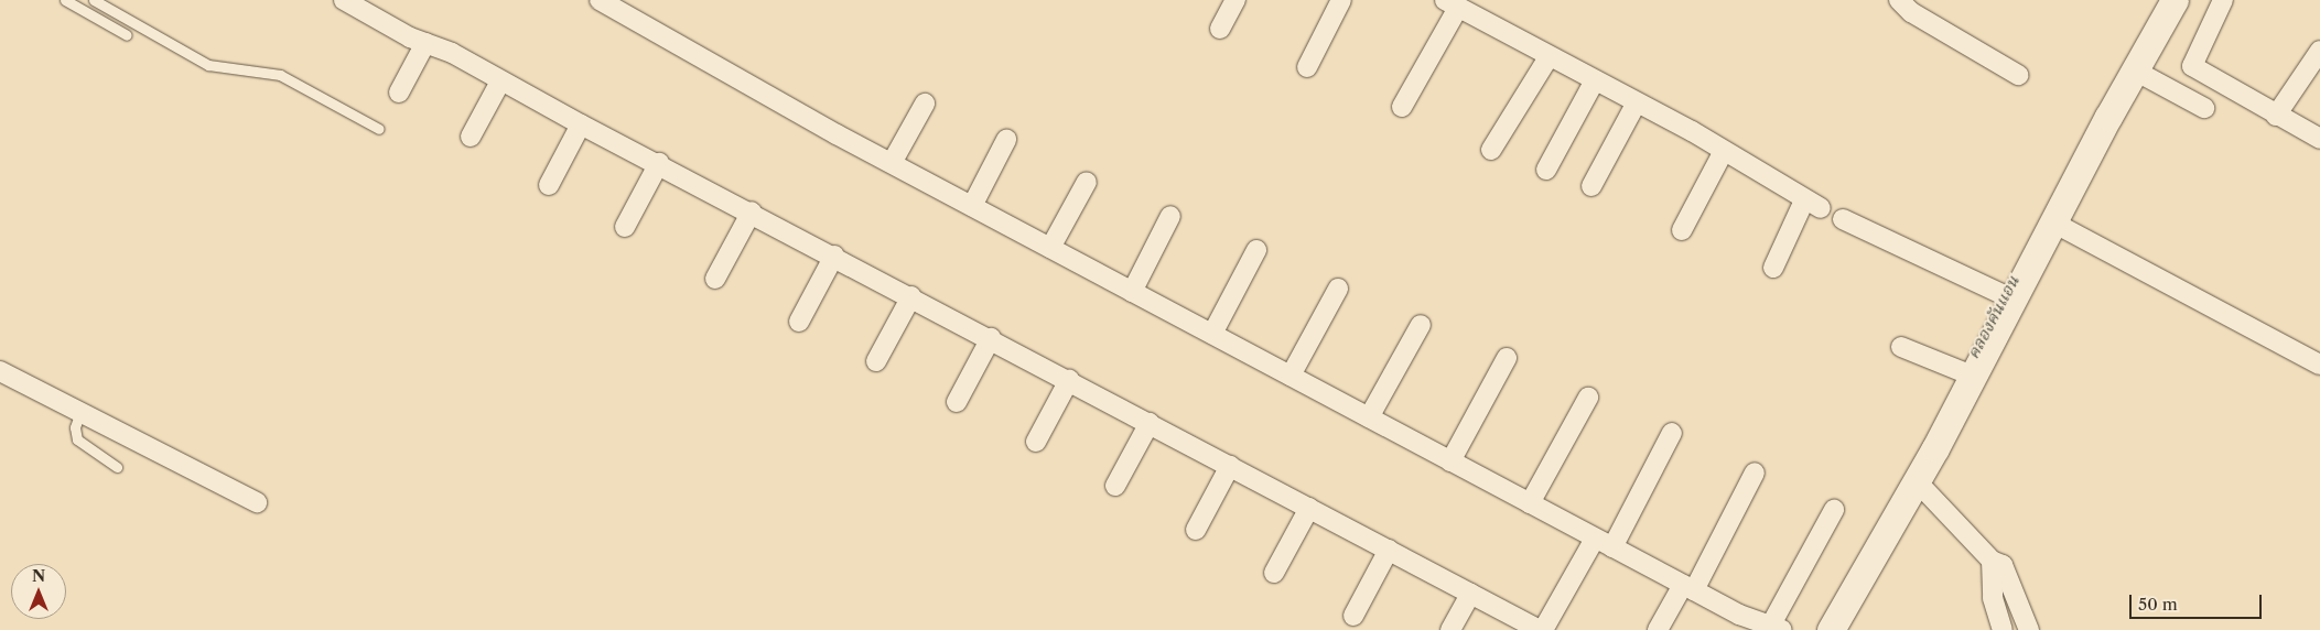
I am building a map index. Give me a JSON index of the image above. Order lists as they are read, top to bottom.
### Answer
{
  "water": ["คลองคันแอน"],
  "scale_bar": "50 m",
  "north": "top"
}
